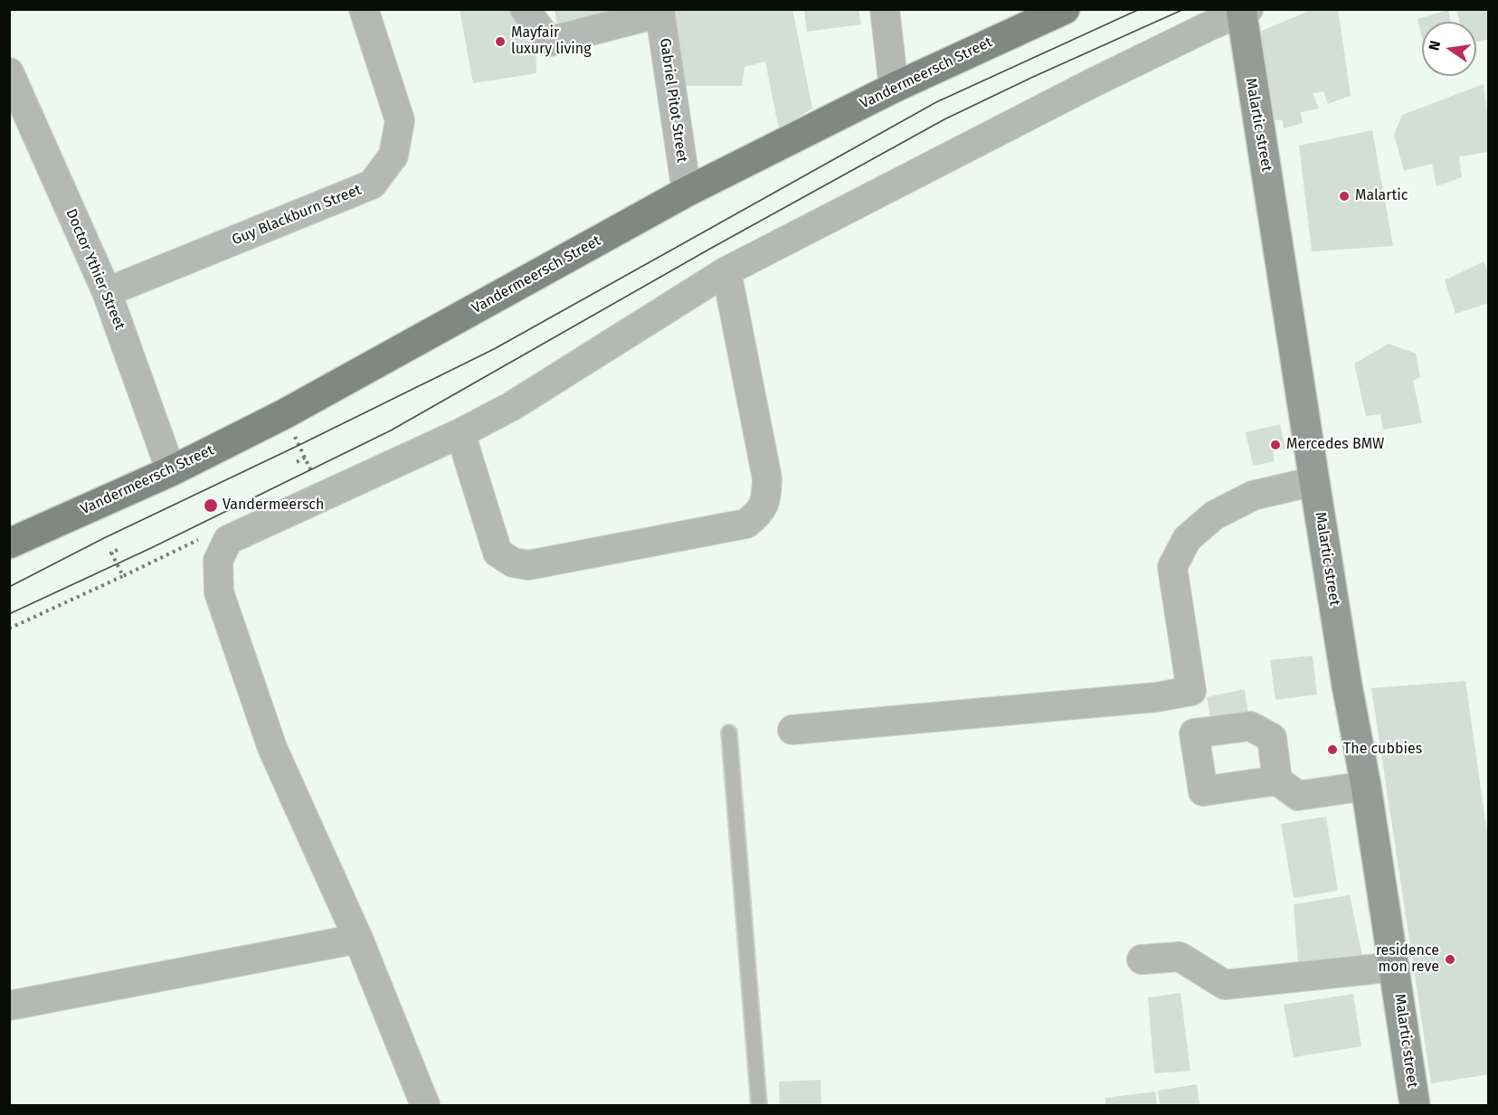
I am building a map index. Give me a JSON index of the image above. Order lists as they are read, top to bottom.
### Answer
{
  "streets": {
    "main road": ["Vandermeersch Street"],
    "street": [
      "Gabriel Pitot Street",
      "Malartic street",
      "Guy Blackburn Street",
      "Doctor Ythier Street"
    ]
  },
  "crossings": [
    ["Vandermeersch Street", "Gabriel Pitot Street"],
    ["Vandermeersch Street", "Doctor Ythier Street"],
    ["Guy Blackburn Street", "Doctor Ythier Street"]
  ],
  "places": [
    "Mayfair luxury living",
    "Malartic",
    "Mercedes BMW",
    "Vandermeersch",
    "The cubbies",
    "residence mon reve"
  ],
  "north": "left"
}
